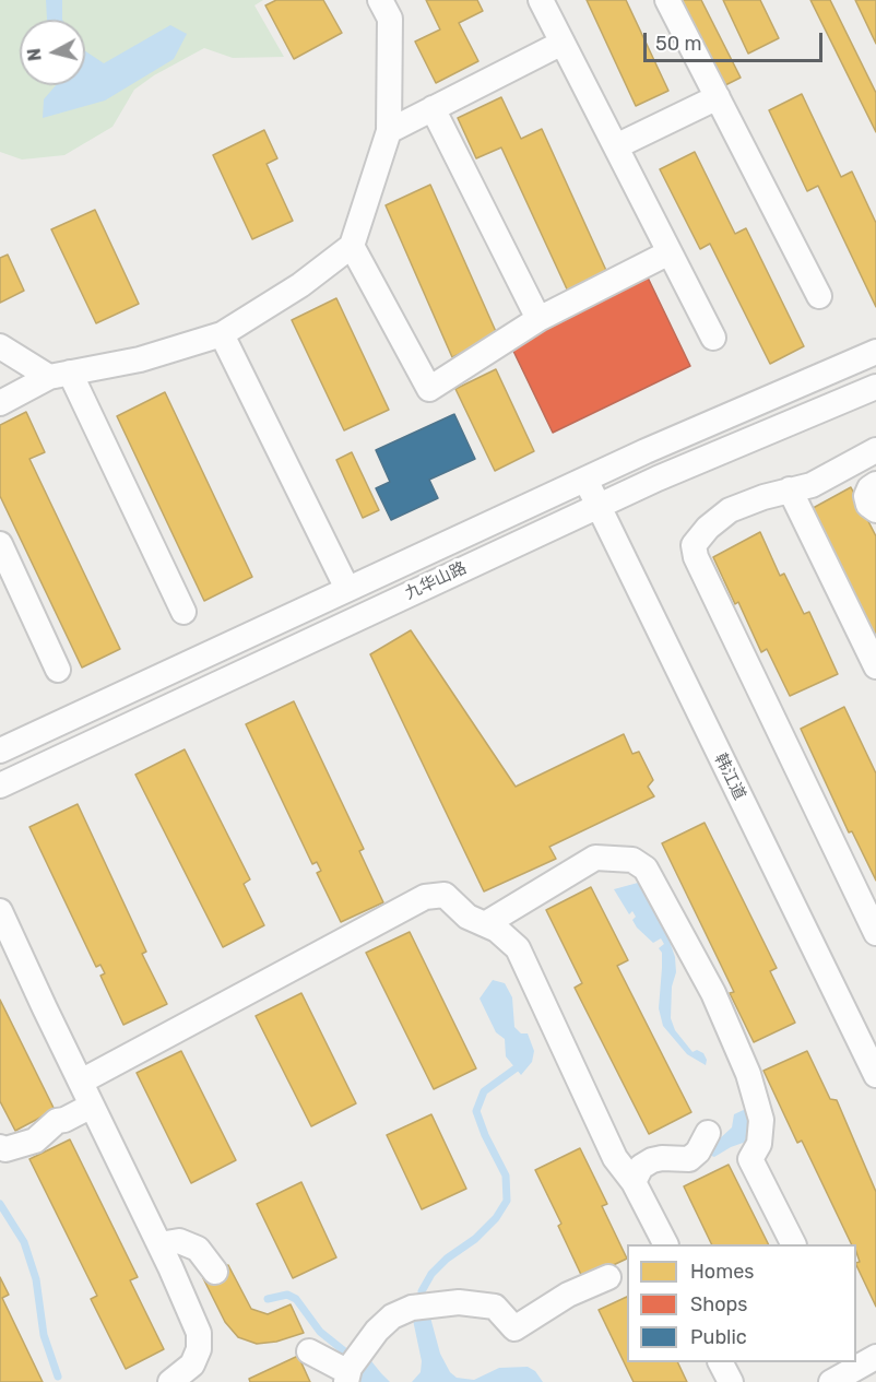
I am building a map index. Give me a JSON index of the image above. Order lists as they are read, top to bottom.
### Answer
{
  "streets": {
    "street": ["九华山路", "韩江道"]
  },
  "crossings": [
    ["九华山路", "韩江道"]
  ],
  "legend": ["Homes", "Shops", "Public"],
  "scale_bar": "50 m",
  "north": "left"
}
